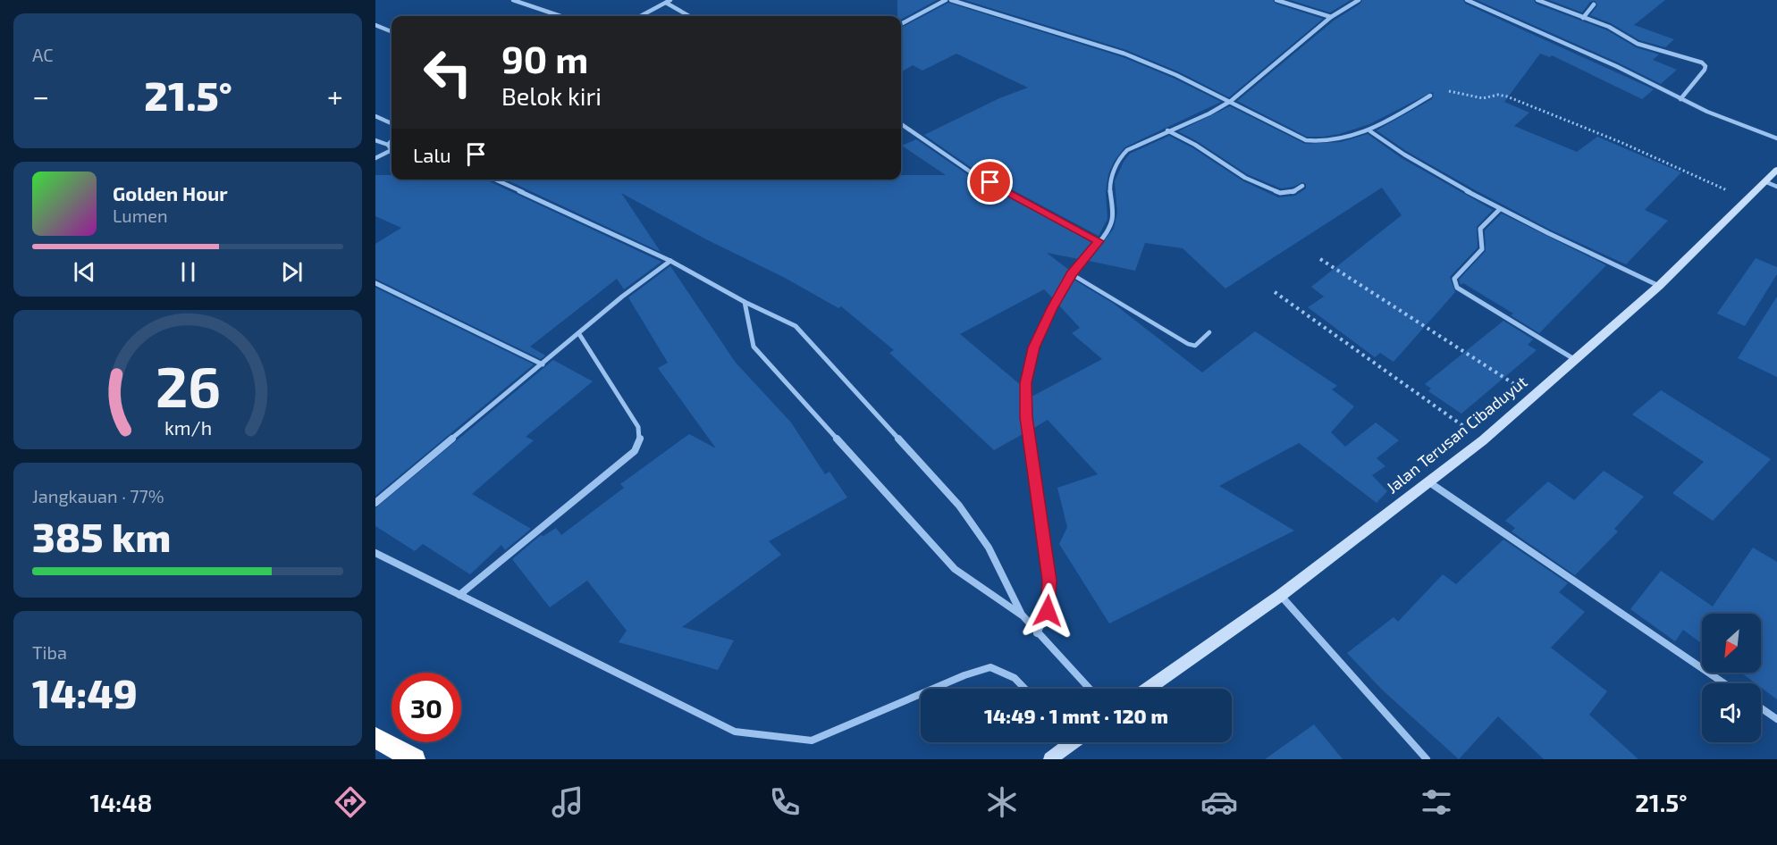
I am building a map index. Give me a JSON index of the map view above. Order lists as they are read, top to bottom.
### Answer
{
  "streets": {
    "main road": ["Jalan Terusan Cibaduyut"]
  },
  "north": "bottom left",
  "page": {
    "tile": [
      "AC",
      ["Jangkauan · 77%", "385 km"],
      ["Tiba", "14:49"]
    ],
    "turn": ["90 m", "Belok kiri"],
    "heat": ["−", "21.5°", "+"],
    "then": "Lalu",
    "song": ["Golden Hour", "Lumen"],
    "limit": "30",
    "trip": "14:49 · 1 mnt · 120 m",
    "tabs": ["14:48", "21.5°"],
    "gauge": ["26", "km/h"]
  }
}
